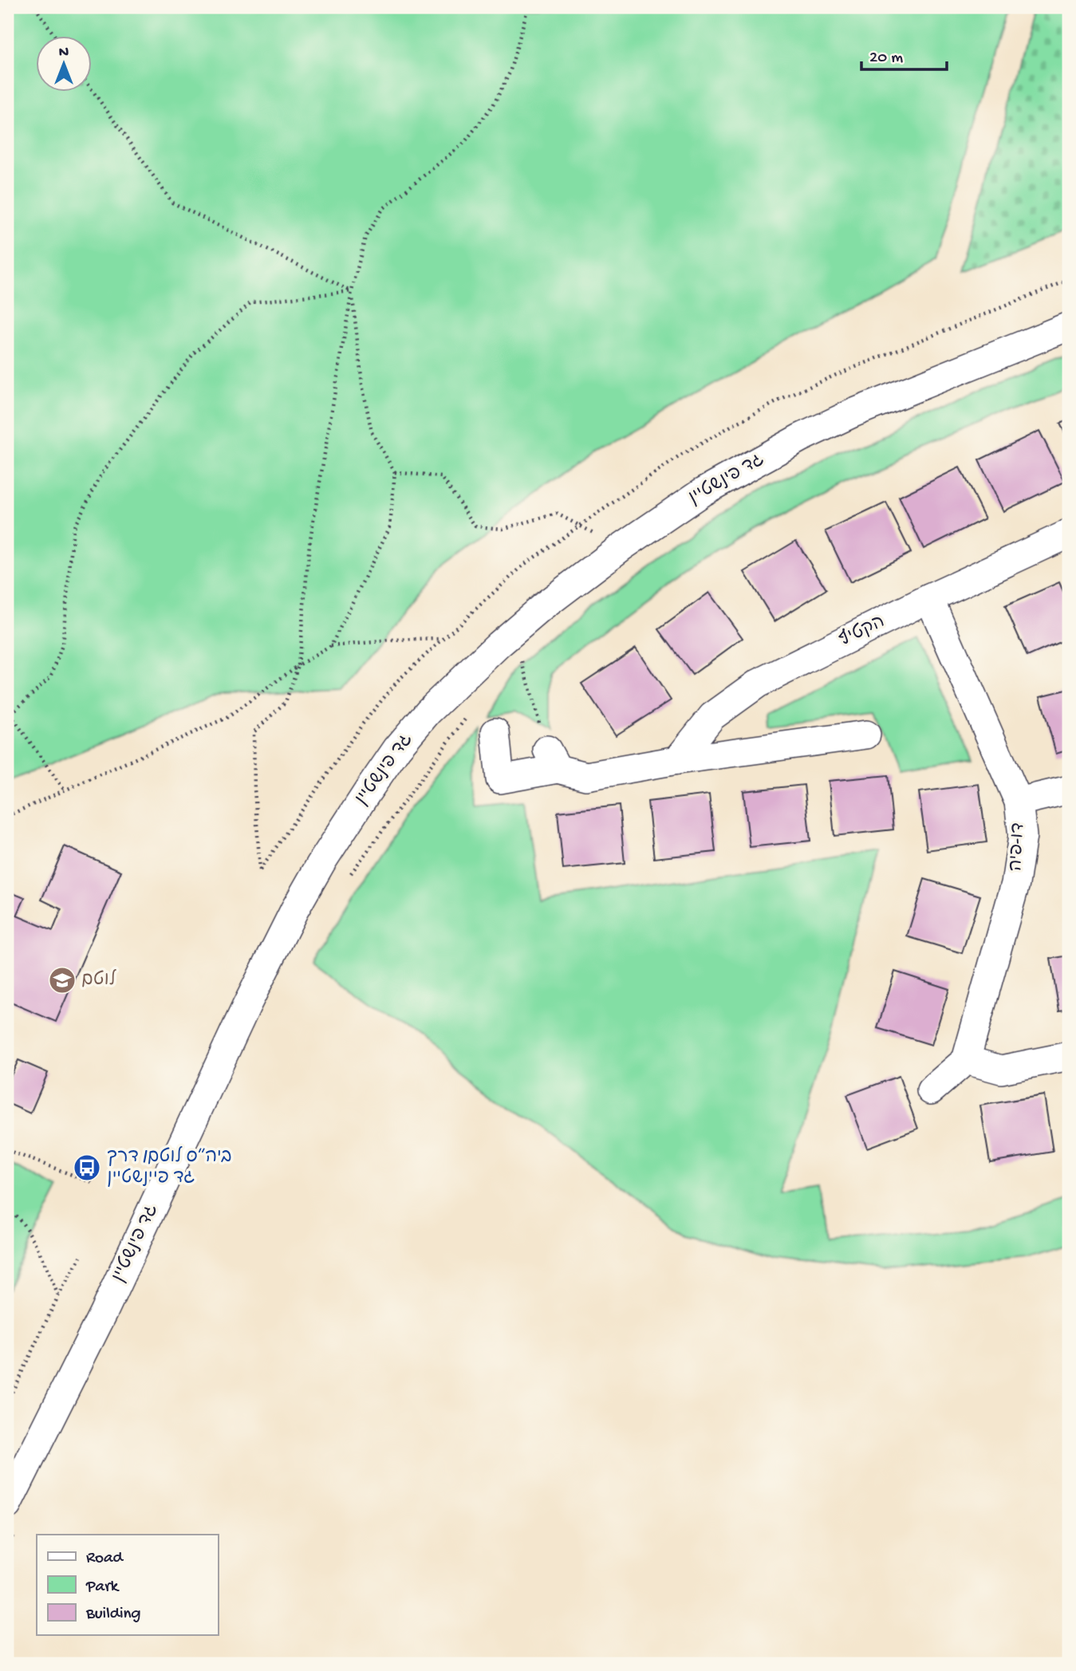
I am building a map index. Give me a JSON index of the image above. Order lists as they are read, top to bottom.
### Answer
{
  "streets": {
    "street": ["גד פינשטיין", "הקטיף", "דו-פיה"]
  },
  "crossings": [
    ["הקטיף", "דו-פיה"]
  ],
  "places": {
    "school or university": ["לוטם"],
    "bus stop": ["ביה״ס לוטם/ דרך גד פיינשטיין"]
  },
  "legend": ["Road", "Park", "Building"],
  "scale_bar": "20 m",
  "north": "top"
}
